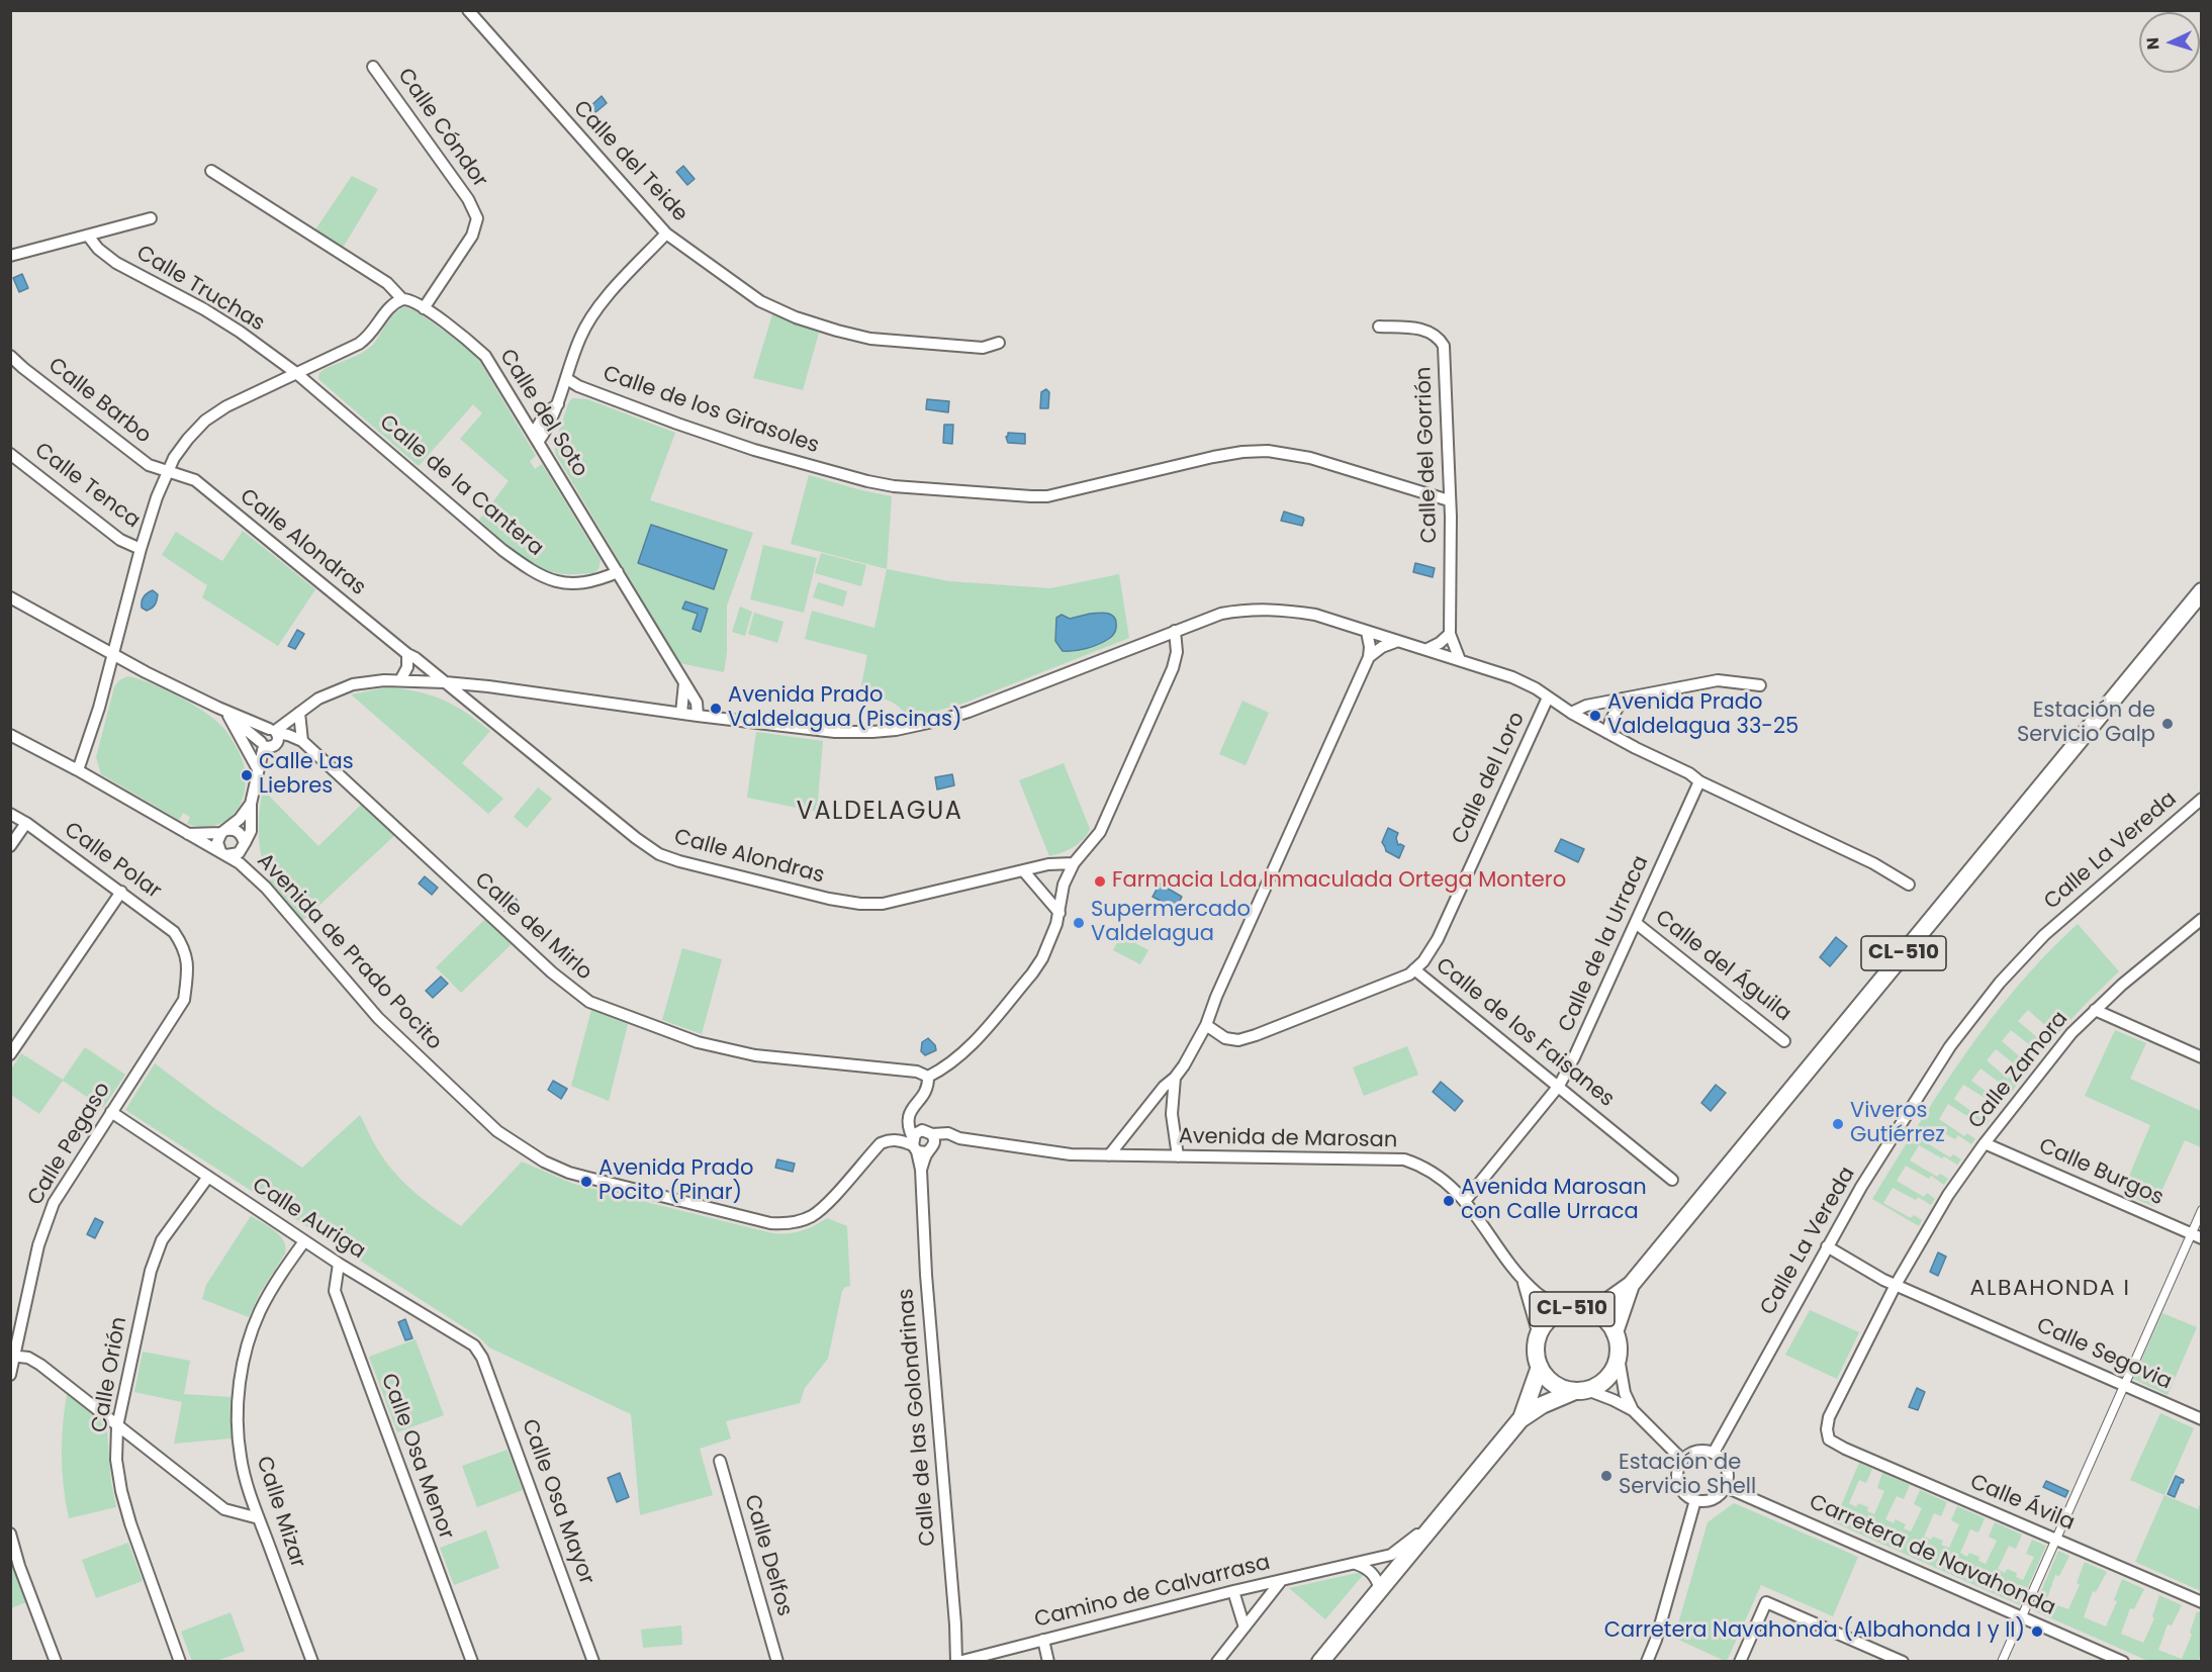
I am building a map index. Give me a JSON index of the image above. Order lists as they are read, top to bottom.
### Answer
{
  "streets": {
    "main road": ["CL-510"],
    "street": [
      "Calle Cóndor",
      "Calle del Teide",
      "Calle Truchas",
      "Calle Barbo",
      "Calle de los Girasoles",
      "Calle del Soto",
      "Calle del Gorrión",
      "Calle Tenca",
      "Calle de la Cantera",
      "Calle Alondras",
      "Calle del Loro",
      "Calle La Vereda",
      "Calle Polar",
      "Calle del Mirlo",
      "Calle de la Urraca",
      "Avenida de Prado Pocito",
      "Calle del Águila",
      "Calle de los Faisanes",
      "Calle Zamora",
      "Avenida de Marosan",
      "Calle Pegaso",
      "Calle Burgos",
      "Calle Auriga",
      "Calle Segovia",
      "Calle Orión",
      "Calle de las Golondrinas",
      "Calle Osa Menor",
      "Calle Osa Mayor",
      "Calle Ávila",
      "Calle Mizar",
      "Calle Delfos",
      "Carretera de Navahonda",
      "Camino de Calvarrasa"
    ]
  },
  "crossings": [
    ["Calle Cóndor", "Calle del Soto"],
    ["Calle Truchas", "Calle de la Cantera"],
    ["Calle Barbo", "Calle Alondras"],
    ["Calle de los Girasoles", "Calle del Gorrión"],
    ["Calle del Soto", "Calle de la Cantera"],
    ["Calle del Loro", "Calle de los Faisanes"],
    ["Calle La Vereda", "Calle Segovia"],
    ["Calle La Vereda", "Carretera de Navahonda"],
    ["Calle Polar", "Calle Pegaso"],
    ["Calle del Mirlo", "Calle de las Golondrinas"],
    ["Calle de la Urraca", "Calle del Águila"],
    ["Calle de la Urraca", "Calle de los Faisanes"],
    ["Calle de la Urraca", "Avenida de Marosan"],
    ["Avenida de Prado Pocito", "Avenida de Marosan"],
    ["Avenida de Prado Pocito", "Calle de las Golondrinas"],
    ["CL-510", "Avenida de Marosan"],
    ["CL-510", "Camino de Calvarrasa"],
    ["Calle Zamora", "Calle Burgos"],
    ["Calle Zamora", "Calle Segovia"],
    ["Calle Zamora", "Calle Ávila"],
    ["Calle Pegaso", "Calle Auriga"],
    ["Calle Auriga", "Calle Orión"],
    ["Calle Auriga", "Calle Osa Menor"],
    ["Calle Auriga", "Calle Osa Mayor"],
    ["Calle Auriga", "Calle Mizar"],
    ["Calle de las Golondrinas", "Camino de Calvarrasa"]
  ],
  "districts": ["VALDELAGUA", "ALBAHONDA I"],
  "places": [
    "Avenida Prado Valdelagua (Piscinas)",
    "Avenida Prado Valdelagua 33-25",
    "Estación de Servicio Galp",
    "Calle Las Liebres",
    "Farmacia Lda Inmaculada Ortega Montero",
    "Supermercado Valdelagua",
    "Viveros Gutiérrez",
    "Avenida Prado Pocito (Pinar)",
    "Avenida Marosan con Calle Urraca",
    "Estación de Servicio Shell",
    "Carretera Navahonda (Albahonda I y II)"
  ],
  "north": "left"
}
